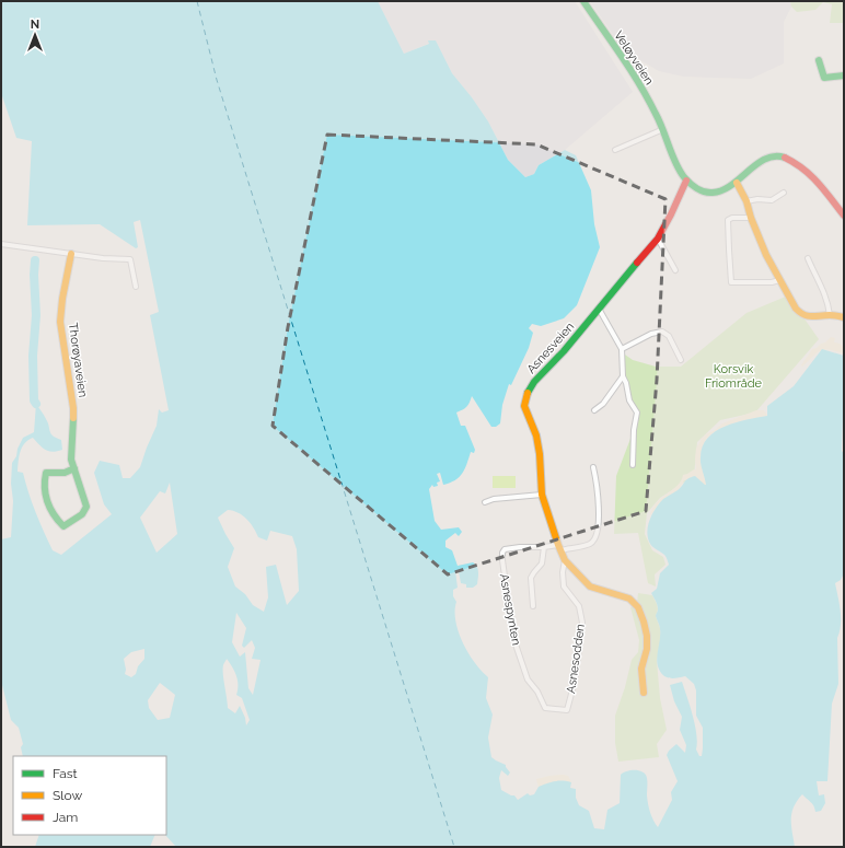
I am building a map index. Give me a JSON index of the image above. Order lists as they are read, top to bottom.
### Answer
{
  "streets": {
    "street": [
      "Veløyveien",
      "Asnesveien",
      "Thorøyaveien",
      "Asnespynten",
      "Asnesodden"
    ]
  },
  "crossings": [
    ["Veløyveien", "Asnesveien"],
    ["Asnesveien", "Asnespynten"],
    ["Asnesveien", "Asnesodden"],
    ["Asnespynten", "Asnesodden"]
  ],
  "parks": ["Korsvik Friområde"],
  "legend": ["Fast", "Slow", "Jam"],
  "north": "top"
}
